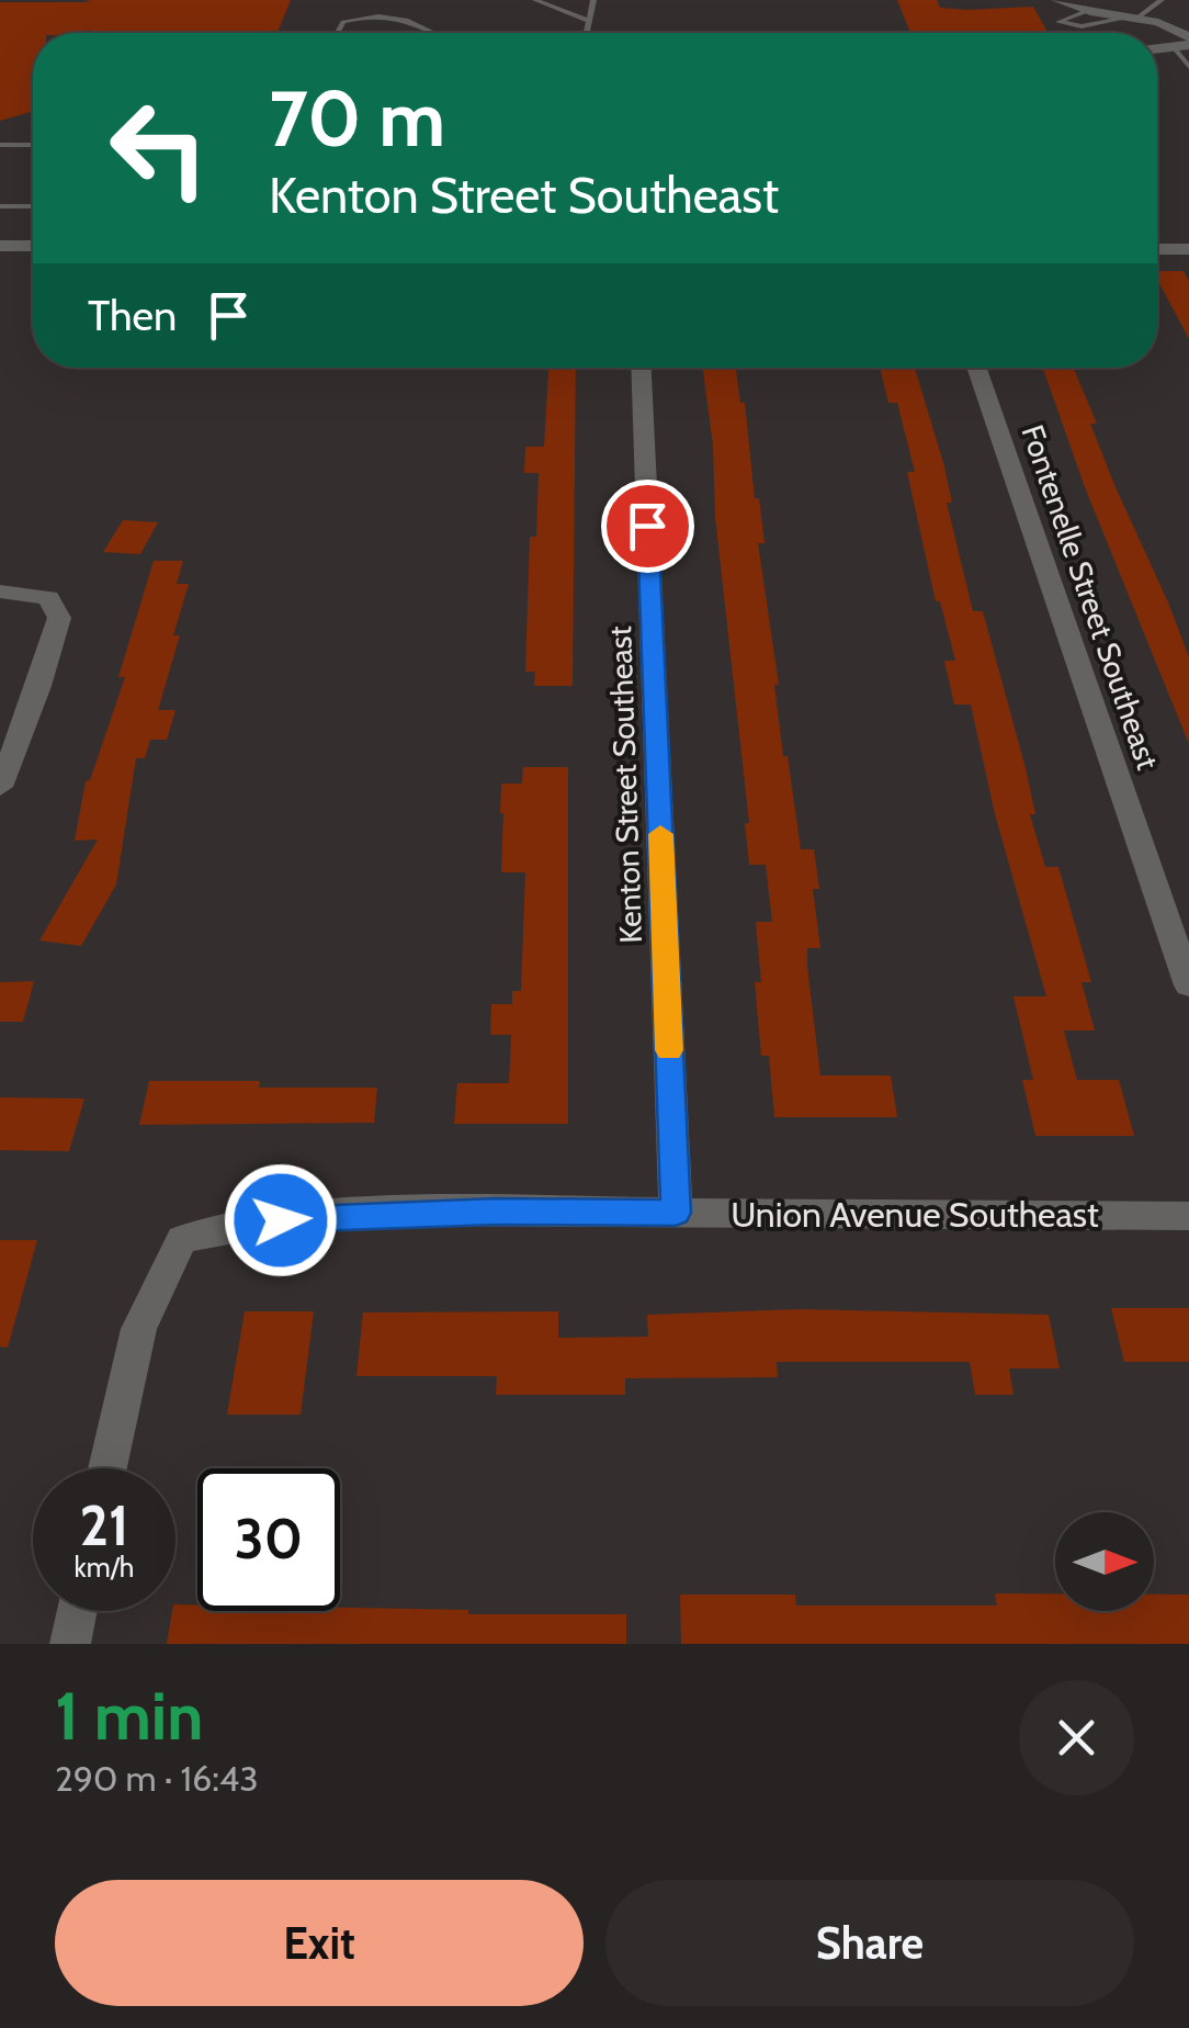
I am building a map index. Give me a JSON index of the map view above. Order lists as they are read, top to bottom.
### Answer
{
  "streets": {
    "street": ["Fontenelle Street Southeast", "Kenton Street Southeast", "Union Avenue Southeast"]
  },
  "crossings": [
    ["Kenton Street Southeast", "Union Avenue Southeast"]
  ],
  "north": "right",
  "page": {
    "turn": ["70 m", "Kenton Street Southeast"],
    "then": "Then",
    "speed": "21 km/h",
    "limit": "30",
    "heading": ["1 min", "290 m · 16:43"],
    "buttons": ["Exit", "Share"]
  }
}
